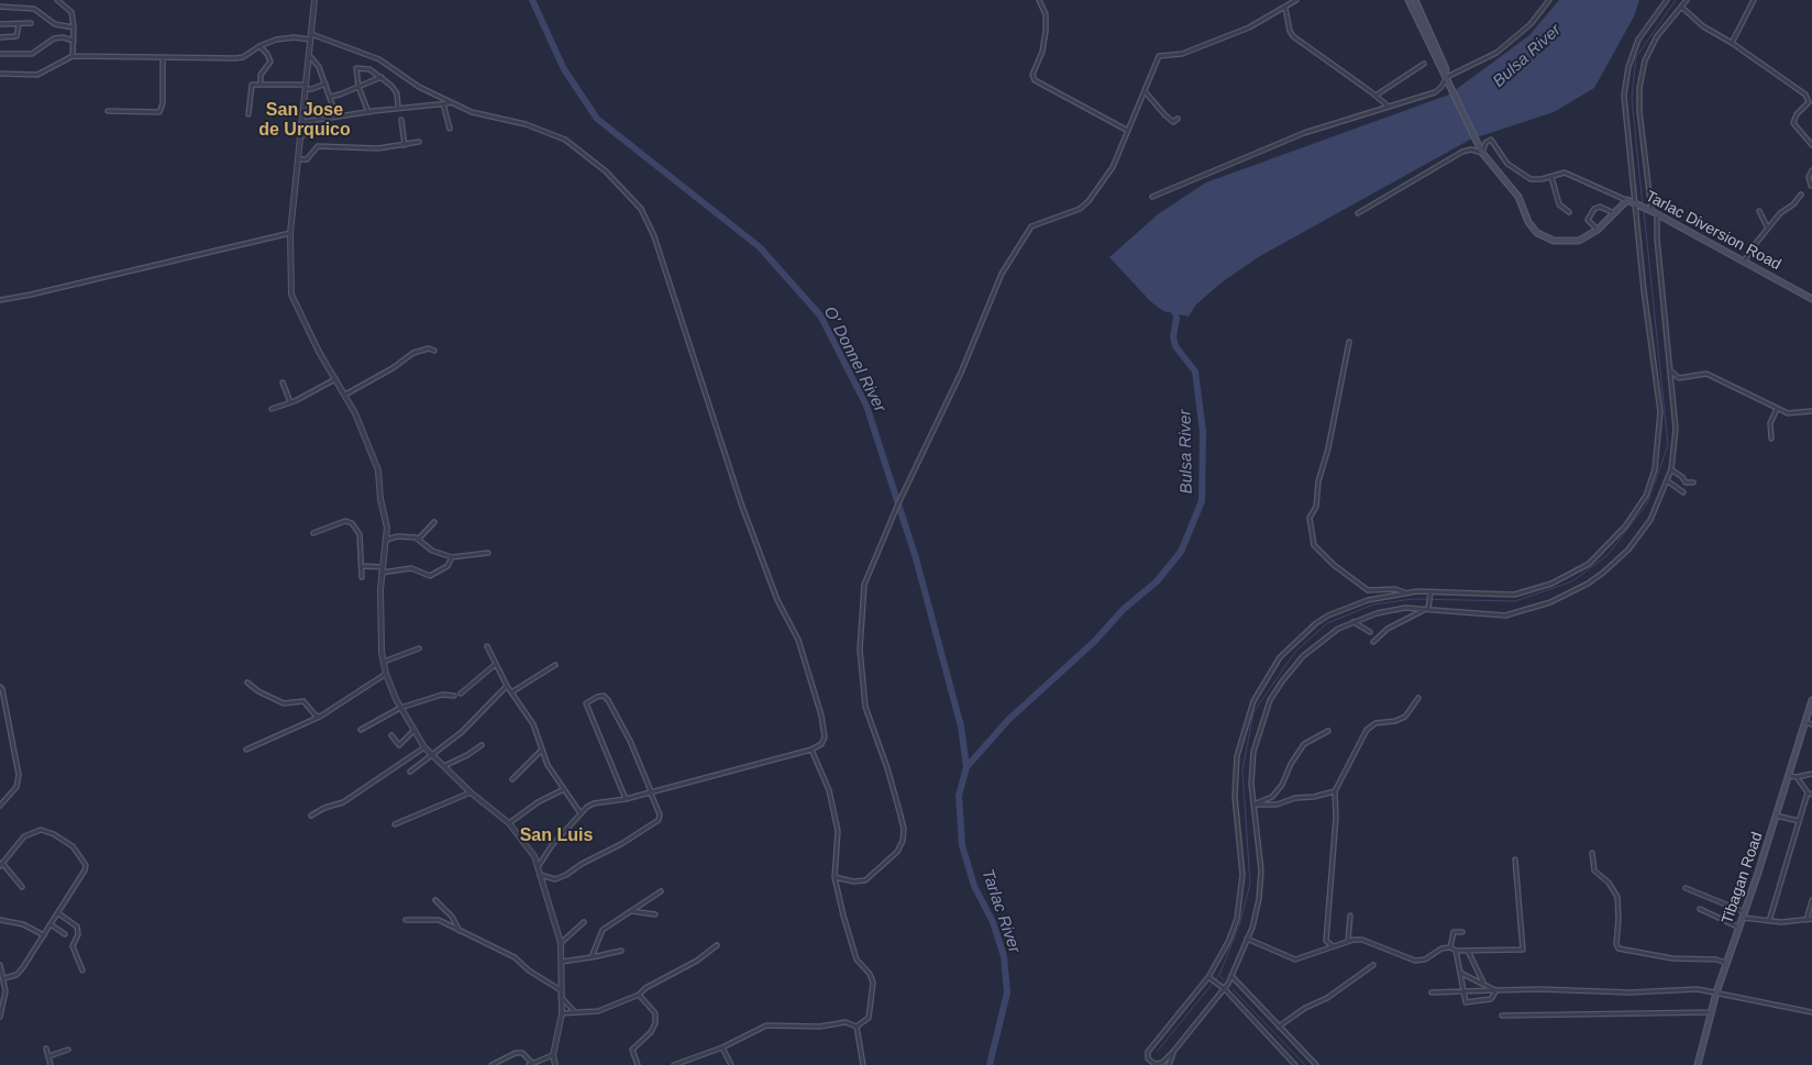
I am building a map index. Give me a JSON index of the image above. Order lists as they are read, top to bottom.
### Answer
{
  "streets": {
    "main road": ["Tarlac Diversion Road", "Tibagan Road"]
  },
  "districts": ["San Jose de Urquico", "San Luis"],
  "water": ["Bulsa River", "O' Donnel River", "Tarlac River"]
}
